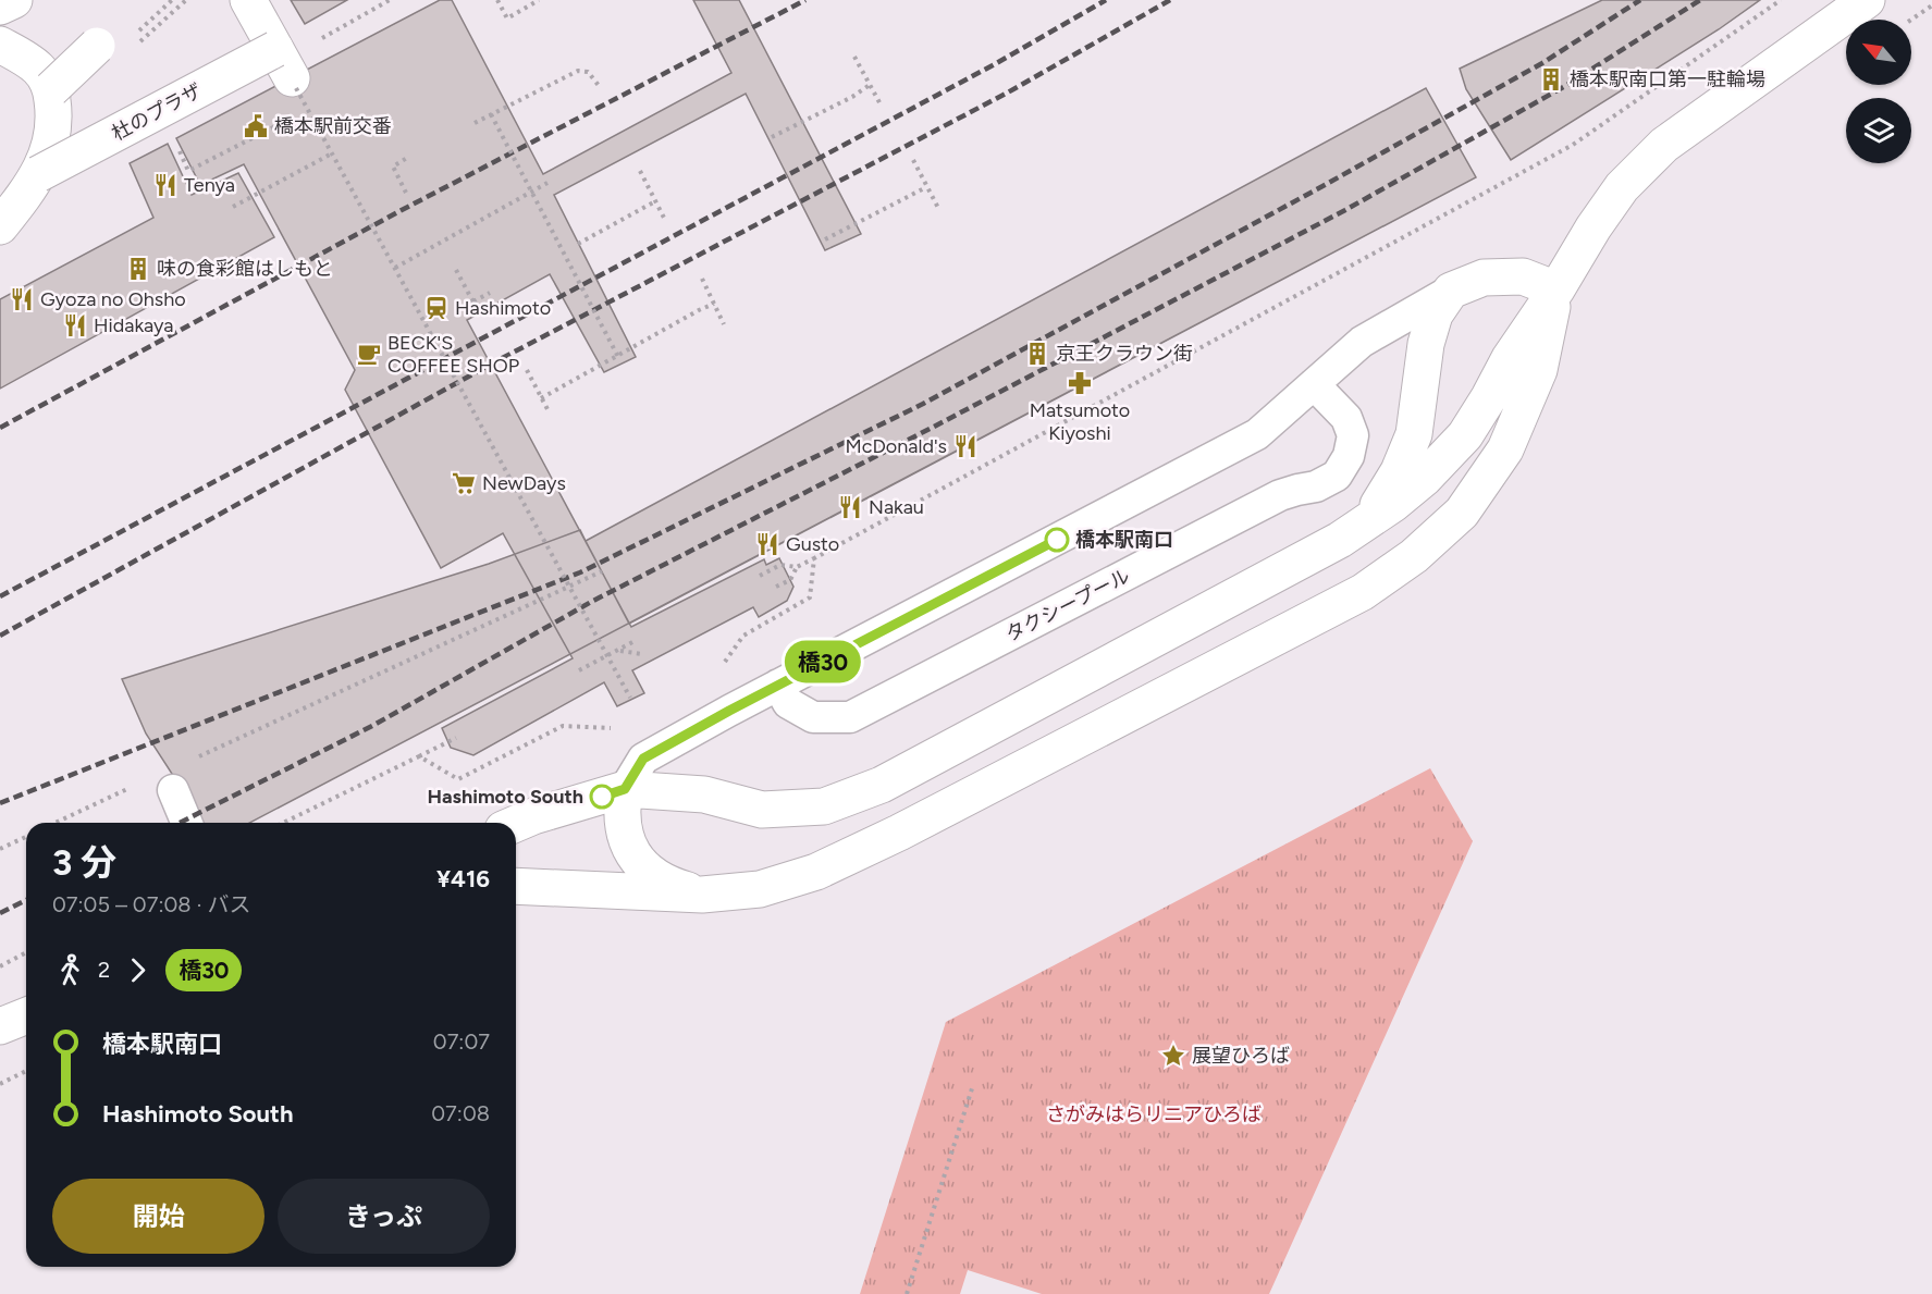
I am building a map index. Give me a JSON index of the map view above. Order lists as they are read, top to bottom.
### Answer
{
  "streets": {
    "street": ["杜のプラザ"],
    "lane": ["タクシープール"]
  },
  "parks": ["さがみはらリニアひろば"],
  "places": {
    "building": ["橋本駅南口第一駐輪場", "味の食彩館はしもと", "京王クラウン街"],
    "public building": ["橋本駅前交番"],
    "restaurant": [
      "Tenya",
      "Gyoza no Ohsho",
      "Hidakaya",
      "McDonald's",
      "Nakau",
      "Gusto"
    ],
    "station": ["Hashimoto"],
    "cafe": ["BECK'S COFFEE SHOP"],
    "pharmacy": ["Matsumoto Kiyoshi"],
    "supermarket": ["NewDays"],
    "other": ["橋本駅南口", "Hashimoto South"],
    "place": ["展望ひろば"]
  },
  "lines": ["bus line 橋30"],
  "north": "top left",
  "page": {
    "on_map": "橋30",
    "heading": ["3 分", "07:05 – 07:08 · バス", "¥416"],
    "legs": ["2", "橋30"],
    "list": [
      {
        "name": "橋本駅南口",
        "value": "07:07"
      },
      {
        "name": "Hashimoto South",
        "value": "07:08"
      }
    ],
    "buttons": ["開始", "きっぷ"]
  }
}
